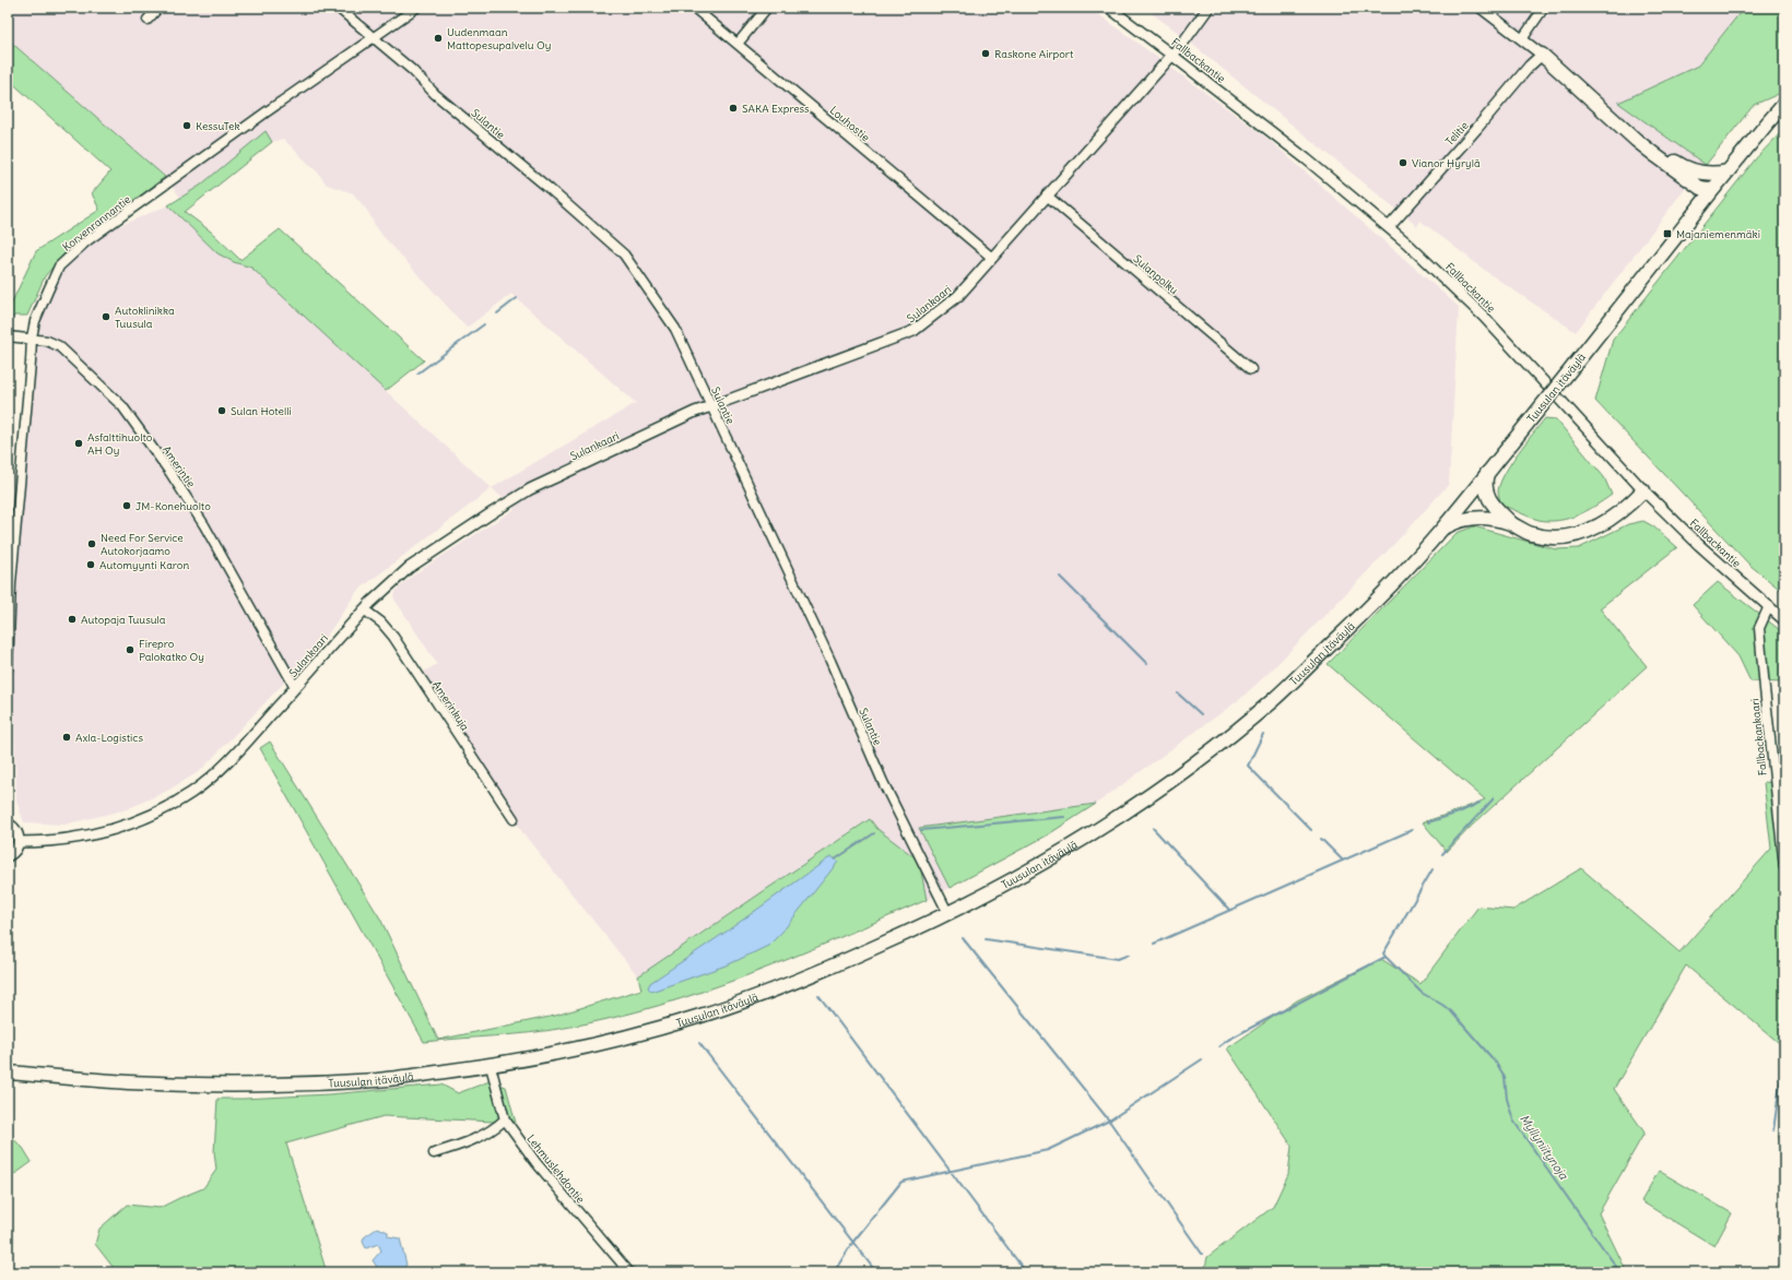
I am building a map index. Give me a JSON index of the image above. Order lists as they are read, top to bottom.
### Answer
{
  "streets": {
    "main road": ["Tuusulan itäväylä"],
    "street": [
      "Fallbackantie",
      "Sulantie",
      "Louhostie",
      "Telitie",
      "Korvenrannantie",
      "Sulanpolku",
      "Sulankaari",
      "Amerintie",
      "Amerinkuja",
      "Fallbackankaari",
      "Lehmuslehdontie"
    ]
  },
  "crossings": [
    ["Fallbackantie", "Telitie"],
    ["Fallbackantie", "Sulankaari"],
    ["Fallbackantie", "Fallbackankaari"],
    ["Sulantie", "Korvenrannantie"],
    ["Sulantie", "Sulankaari"],
    ["Sulantie", "Tuusulan itäväylä"],
    ["Louhostie", "Sulankaari"],
    ["Korvenrannantie", "Amerintie"],
    ["Sulanpolku", "Sulankaari"],
    ["Sulankaari", "Amerintie"],
    ["Sulankaari", "Amerinkuja"],
    ["Tuusulan itäväylä", "Lehmuslehdontie"]
  ],
  "water": ["Myllyniitynoja"],
  "places": {
    "other": [
      "Uudenmaan Mattopesupalvelu Oy",
      "Raskone Airport",
      "SAKA Express",
      "KessuTek",
      "Vianor Hyrylä",
      "Autoklinikka Tuusula",
      "Sulan Hotelli",
      "Asfalttihuolto AH Oy",
      "JM-Konehuolto",
      "Need For Service Autokorjaamo",
      "Automyynti Karon",
      "Autopaja Tuusula",
      "Firepro Palokatko Oy",
      "Axla-Logistics"
    ],
    "transit": ["Majaniemenmäki"]
  }
}
